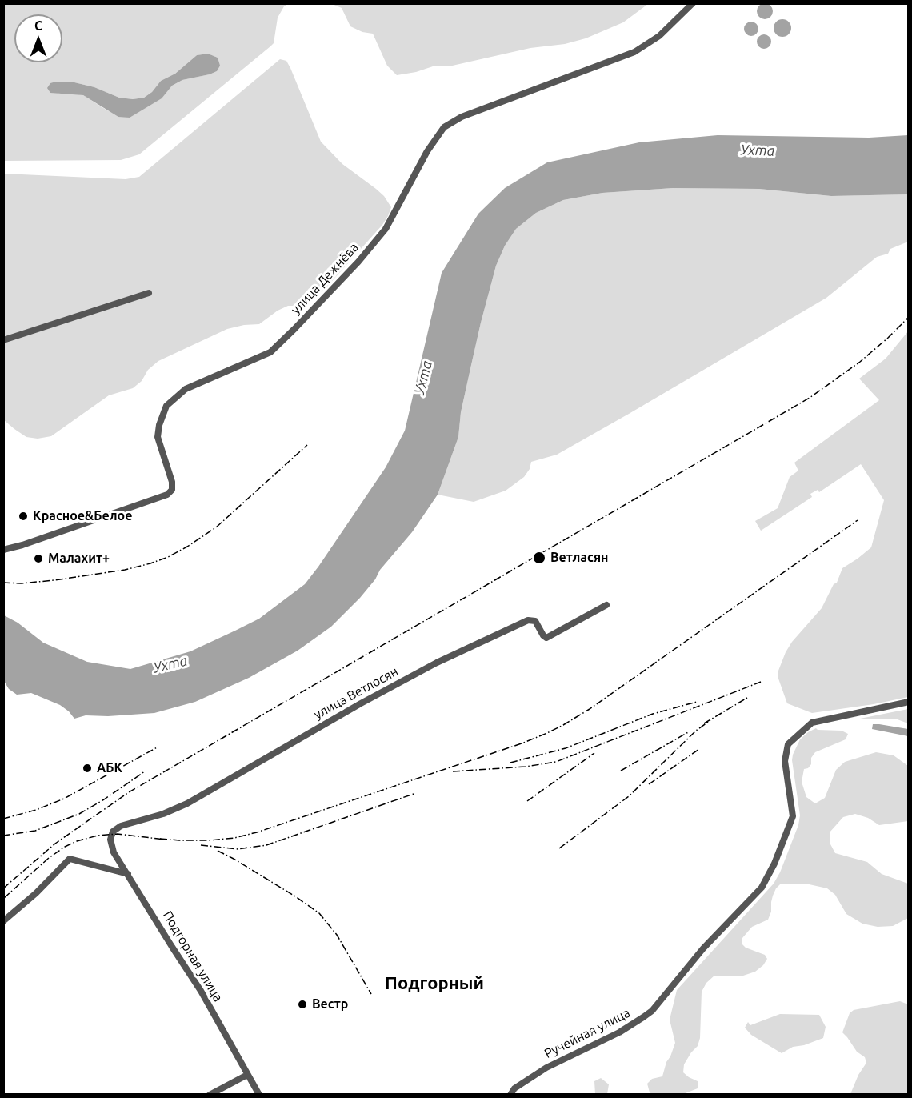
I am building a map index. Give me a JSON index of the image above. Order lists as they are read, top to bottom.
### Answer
{
  "streets": {
    "street": [
      "улица Дежнёва",
      "улица Ветлосян",
      "Подгорная улица",
      "Ручейная улица"
    ]
  },
  "crossings": [
    ["улица Ветлосян", "Подгорная улица"]
  ],
  "districts": ["Подгорный"],
  "water": ["Ухта"],
  "places": [
    "Красное&Белое",
    "Ветласян",
    "Малахит+",
    "АБК",
    "Вестр"
  ],
  "north": "top"
}
